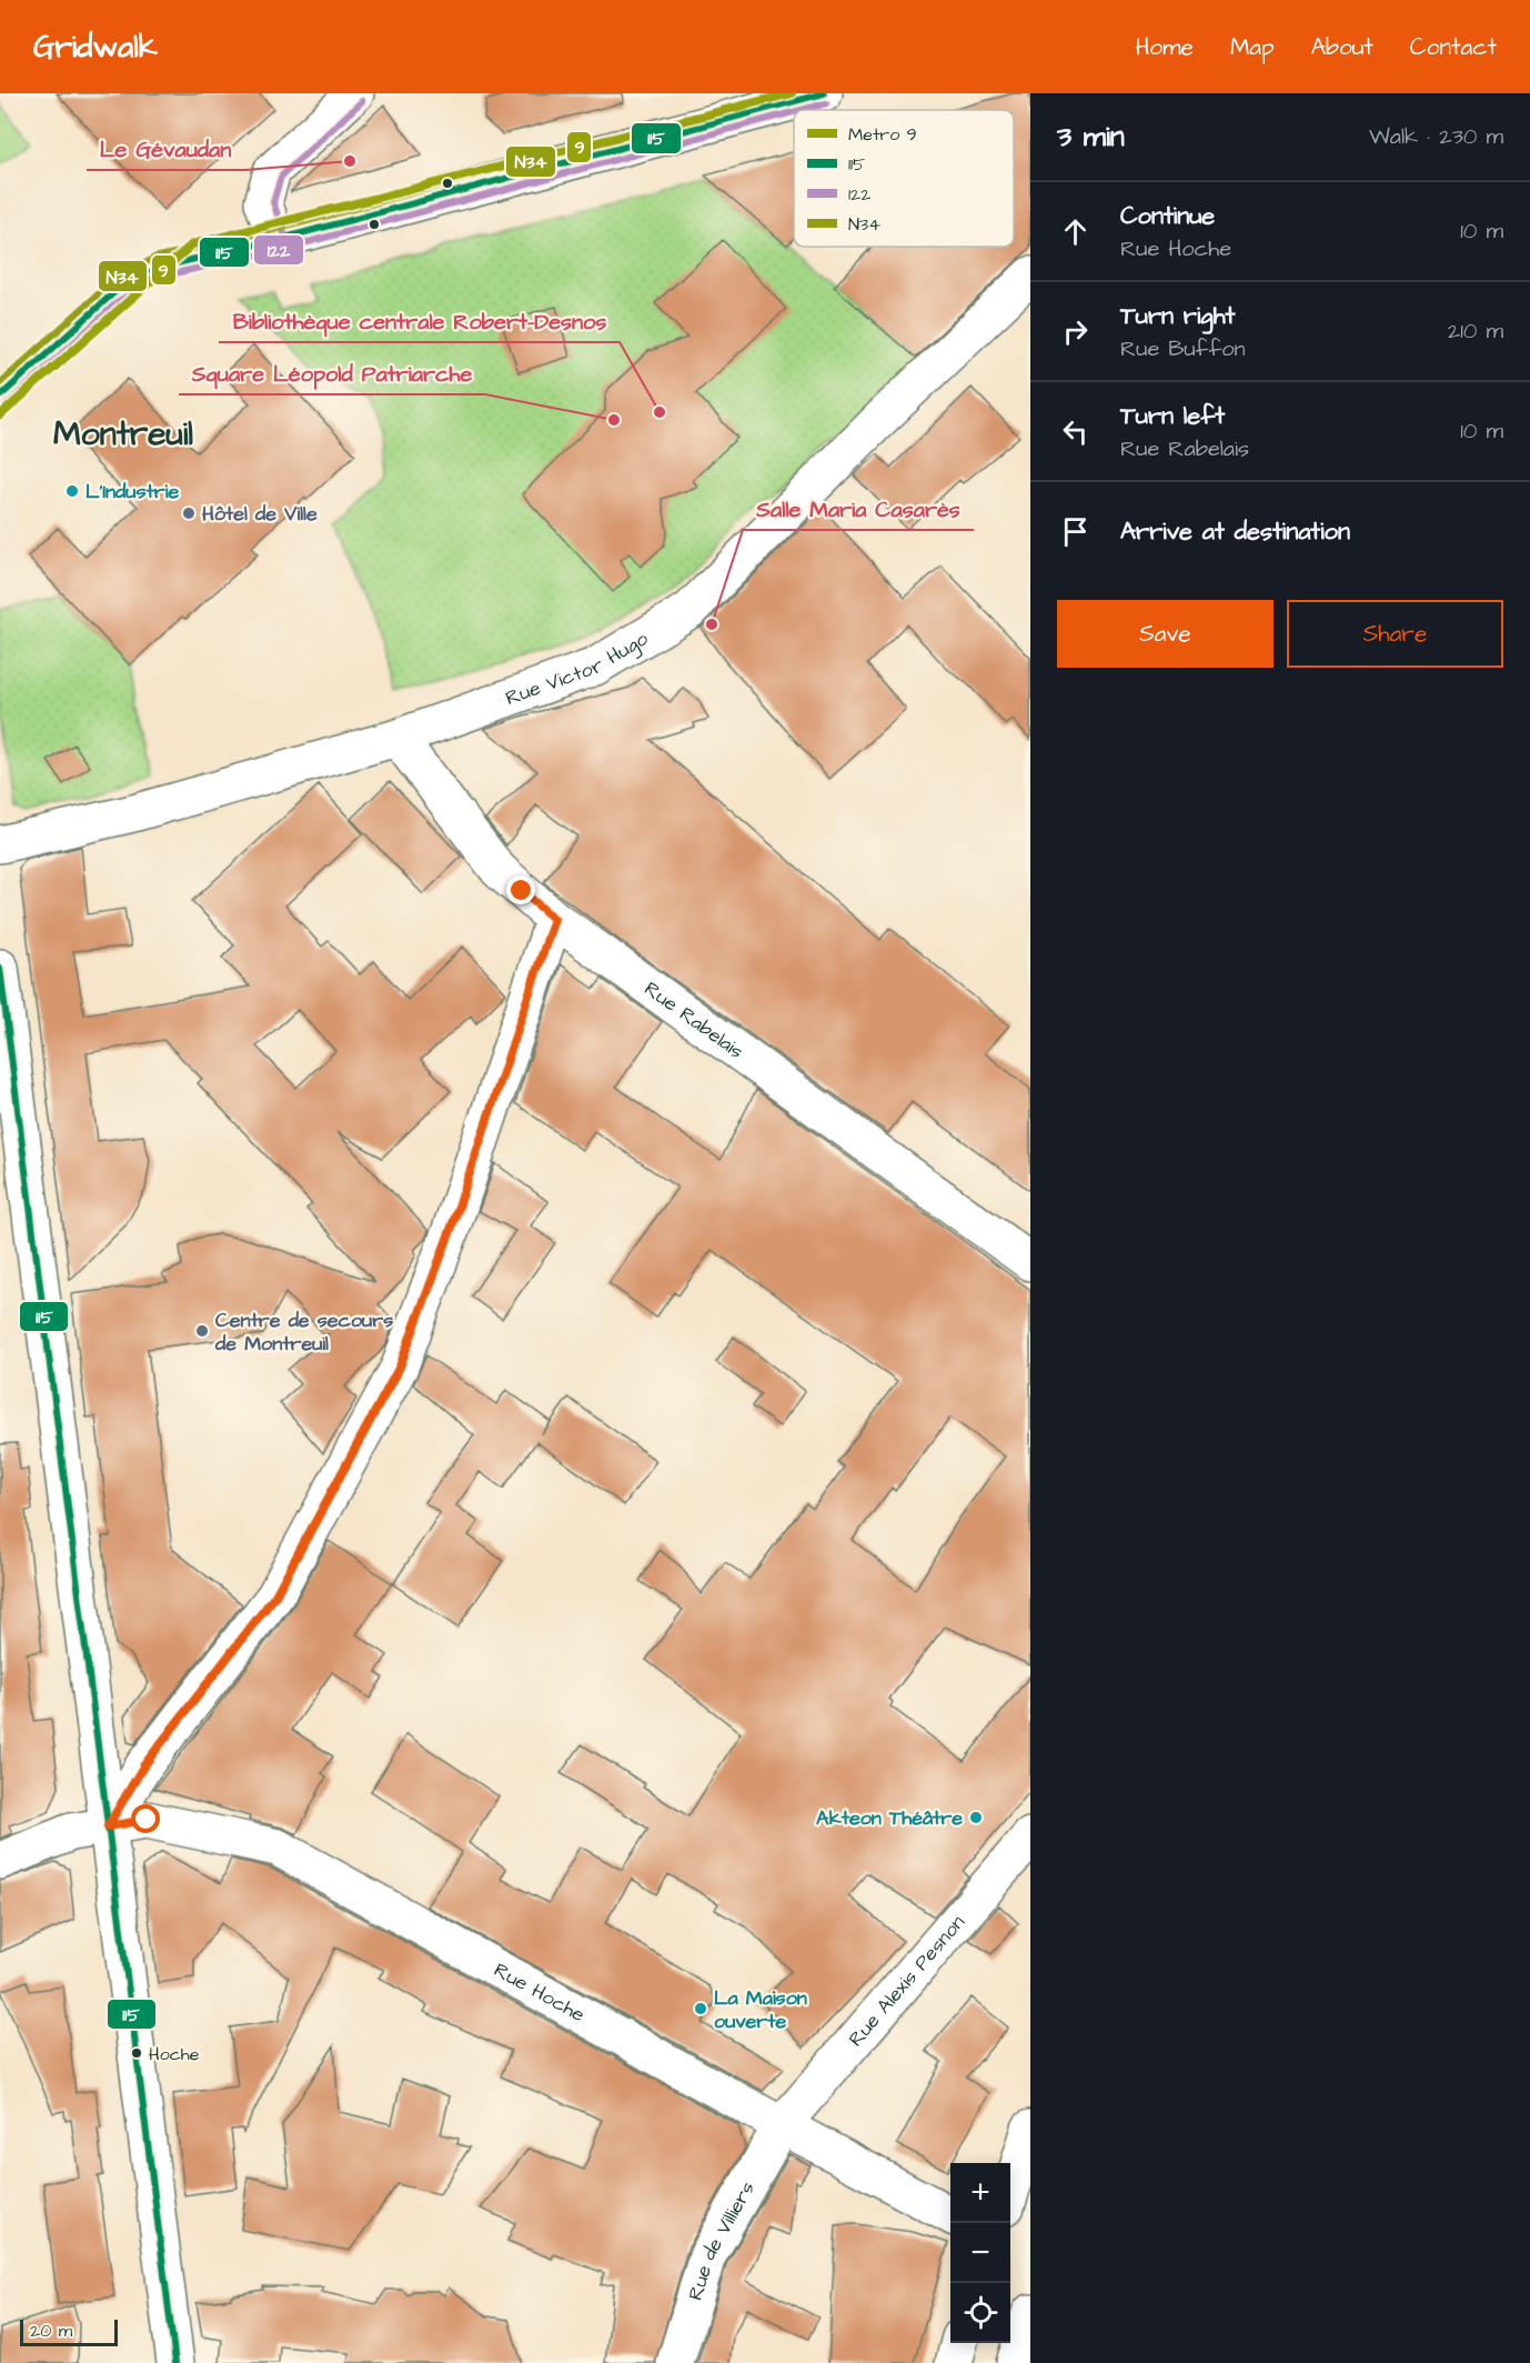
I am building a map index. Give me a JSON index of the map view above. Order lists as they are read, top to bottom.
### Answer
{
  "streets": {
    "street": [
      "Rue Victor Hugo",
      "Rue Rabelais",
      "Rue Alexis Pesnon",
      "Rue Hoche",
      "Rue de Villiers"
    ]
  },
  "crossings": [
    ["Rue Victor Hugo", "Rue Rabelais"],
    ["Rue Alexis Pesnon", "Rue Hoche"],
    ["Rue Alexis Pesnon", "Rue de Villiers"],
    ["Rue Hoche", "Rue de Villiers"]
  ],
  "districts": ["Montreuil"],
  "places": [
    "Le Gévaudan",
    "Bibliothèque centrale Robert-Desnos",
    "Square Léopold Patriarche",
    "L'Industrie",
    "Hôtel de Ville",
    "Salle Maria Casarès",
    "Centre de secours de Montreuil",
    "Akteon Théâtre",
    "La Maison ouverte",
    "Hoche"
  ],
  "lines": [
    "metro line 9",
    "transit line 115",
    "transit line N34",
    "transit line 122"
  ],
  "legend": [
    "Metro 9",
    "115",
    "122",
    "N34"
  ],
  "scale_bar": "20 m",
  "page": {
    "header": "Gridwalk",
    "nav": [
      "Home",
      "Map",
      "About",
      "Contact"
    ],
    "heading": ["3 min", "Walk · 230 m"],
    "list": [
      ["Continue", "Rue Hoche", "10 m"],
      ["Turn right", "Rue Buffon", "210 m"],
      ["Turn left", "Rue Rabelais", "10 m"],
      "Arrive at destination"
    ],
    "buttons": ["Save", "Share"],
    "map_buttons": ["+", "−"],
    "scale": "20 m"
  }
}
